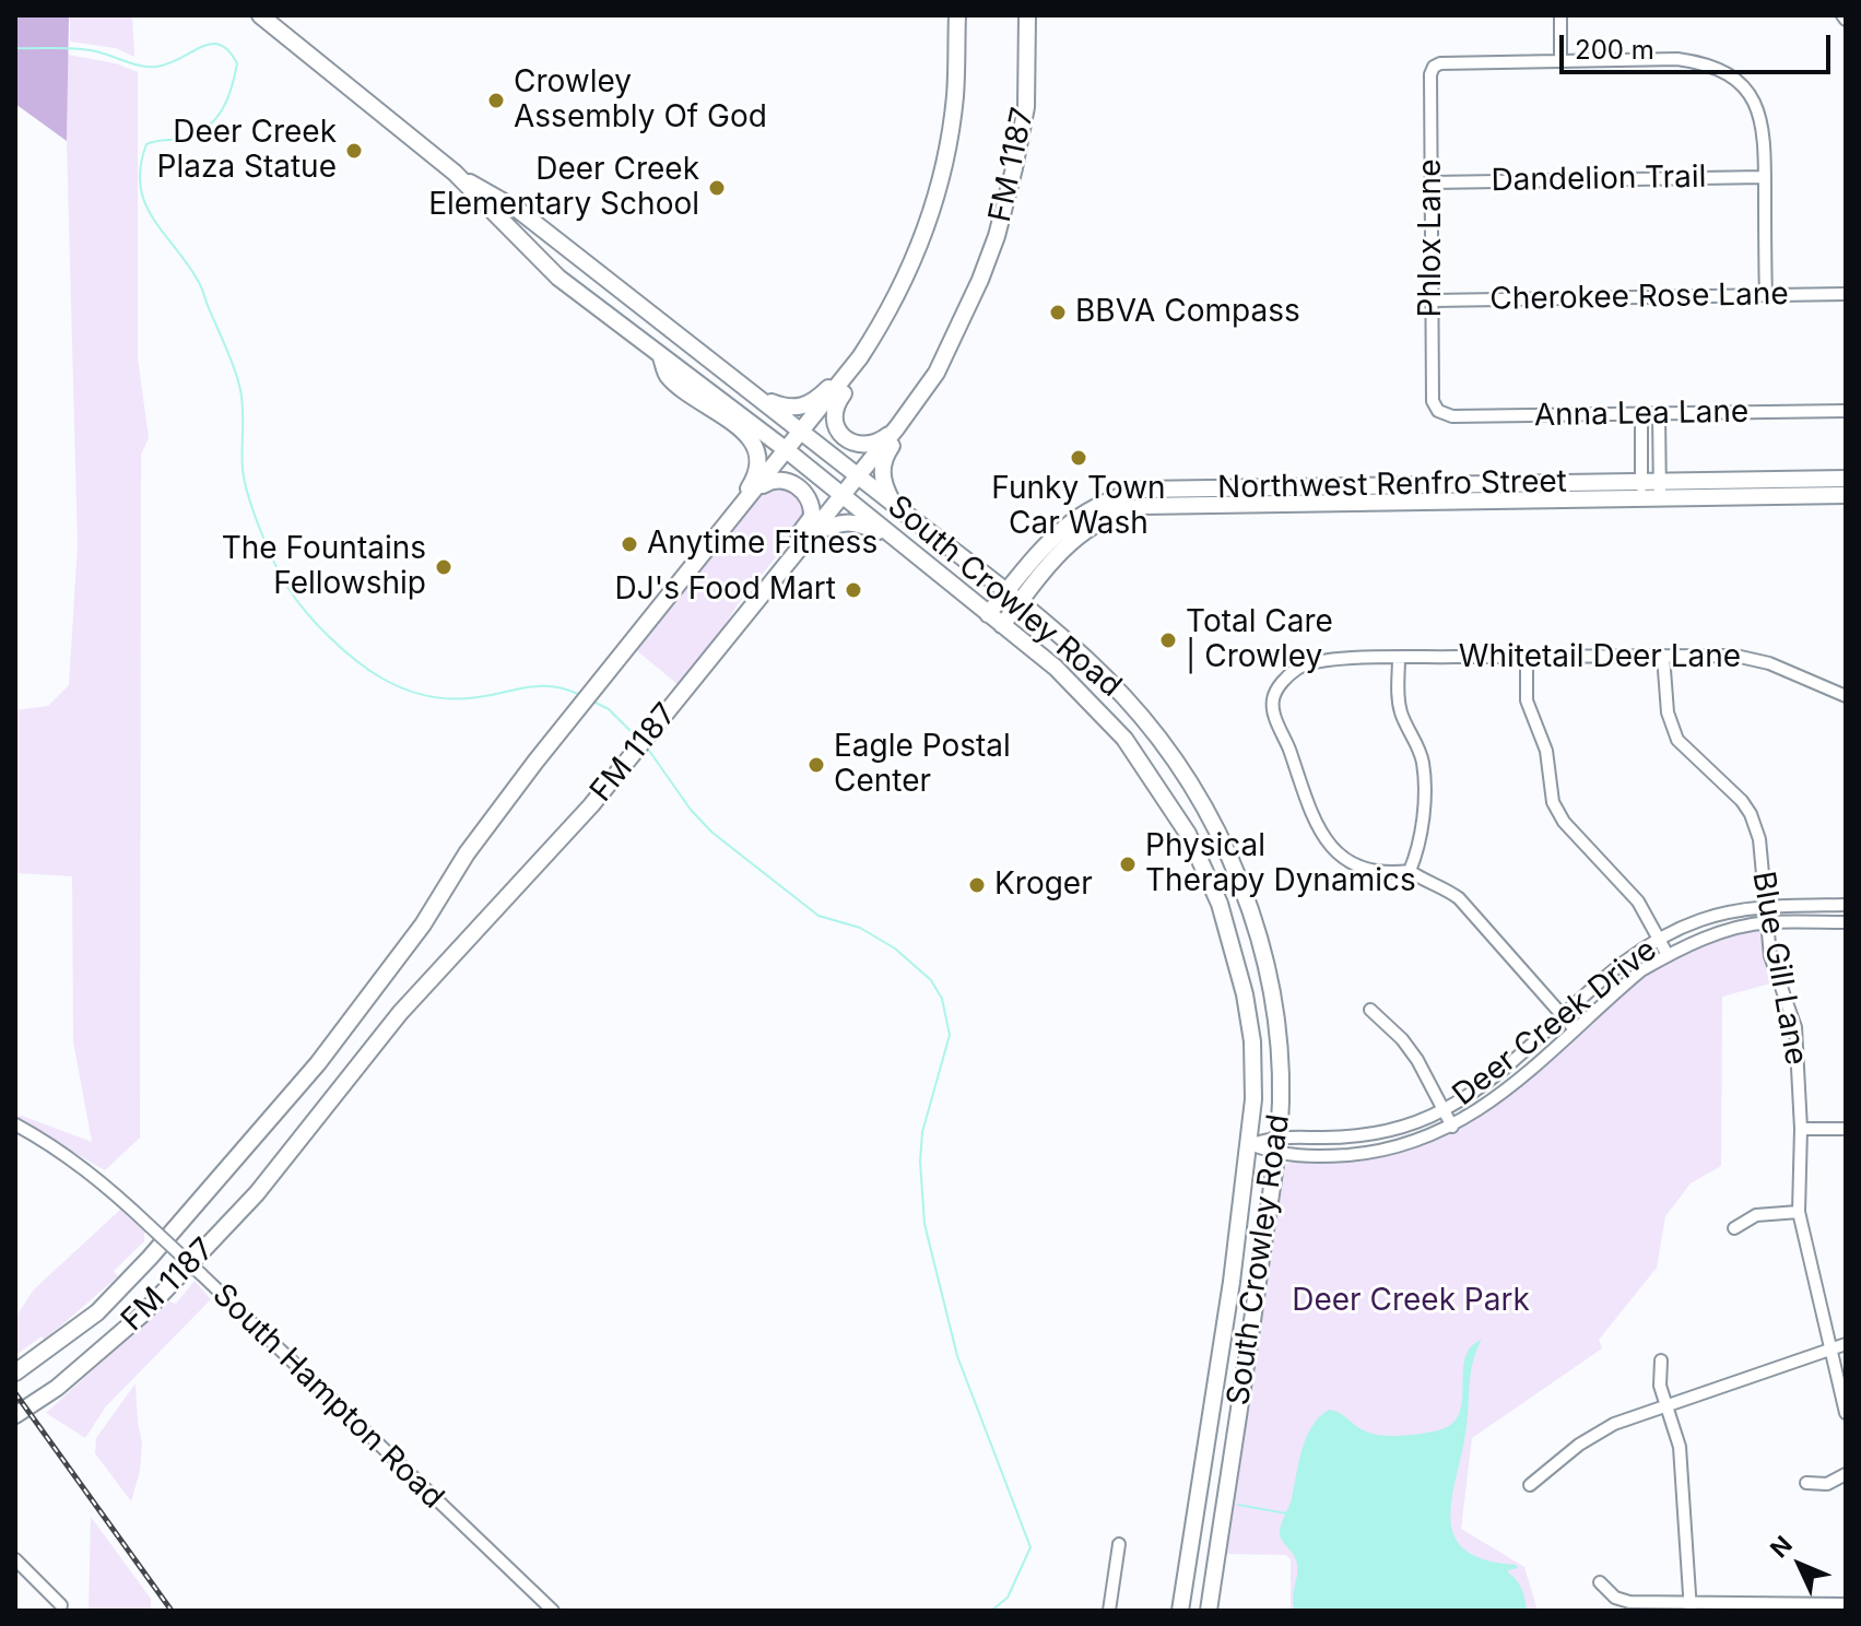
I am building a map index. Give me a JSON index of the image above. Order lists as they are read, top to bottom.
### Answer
{
  "streets": {
    "main road": ["FM 1187", "Northwest Renfro Street", "South Crowley Road"],
    "street": [
      "Dandelion Trail",
      "Phlox Lane",
      "Cherokee Rose Lane",
      "Anna Lea Lane",
      "Whitetail Deer Lane",
      "Blue Gill Lane",
      "Deer Creek Drive",
      "South Hampton Road"
    ]
  },
  "crossings": [
    ["FM 1187", "South Crowley Road"],
    ["Dandelion Trail", "Phlox Lane"],
    ["Phlox Lane", "Cherokee Rose Lane"],
    ["Phlox Lane", "Anna Lea Lane"],
    ["Northwest Renfro Street", "South Crowley Road"],
    ["South Crowley Road", "Deer Creek Drive"],
    ["Whitetail Deer Lane", "Blue Gill Lane"],
    ["Blue Gill Lane", "Deer Creek Drive"]
  ],
  "parks": ["Deer Creek Park"],
  "places": [
    "Crowley Assembly Of God",
    "Deer Creek Plaza Statue",
    "Deer Creek Elementary School",
    "BBVA Compass",
    "Funky Town Car Wash",
    "Anytime Fitness",
    "The Fountains Fellowship",
    "DJ's Food Mart",
    "Total Care | Crowley",
    "Eagle Postal Center",
    "Physical Therapy Dynamics",
    "Kroger"
  ],
  "scale_bar": "200 m",
  "north": "top left"
}
